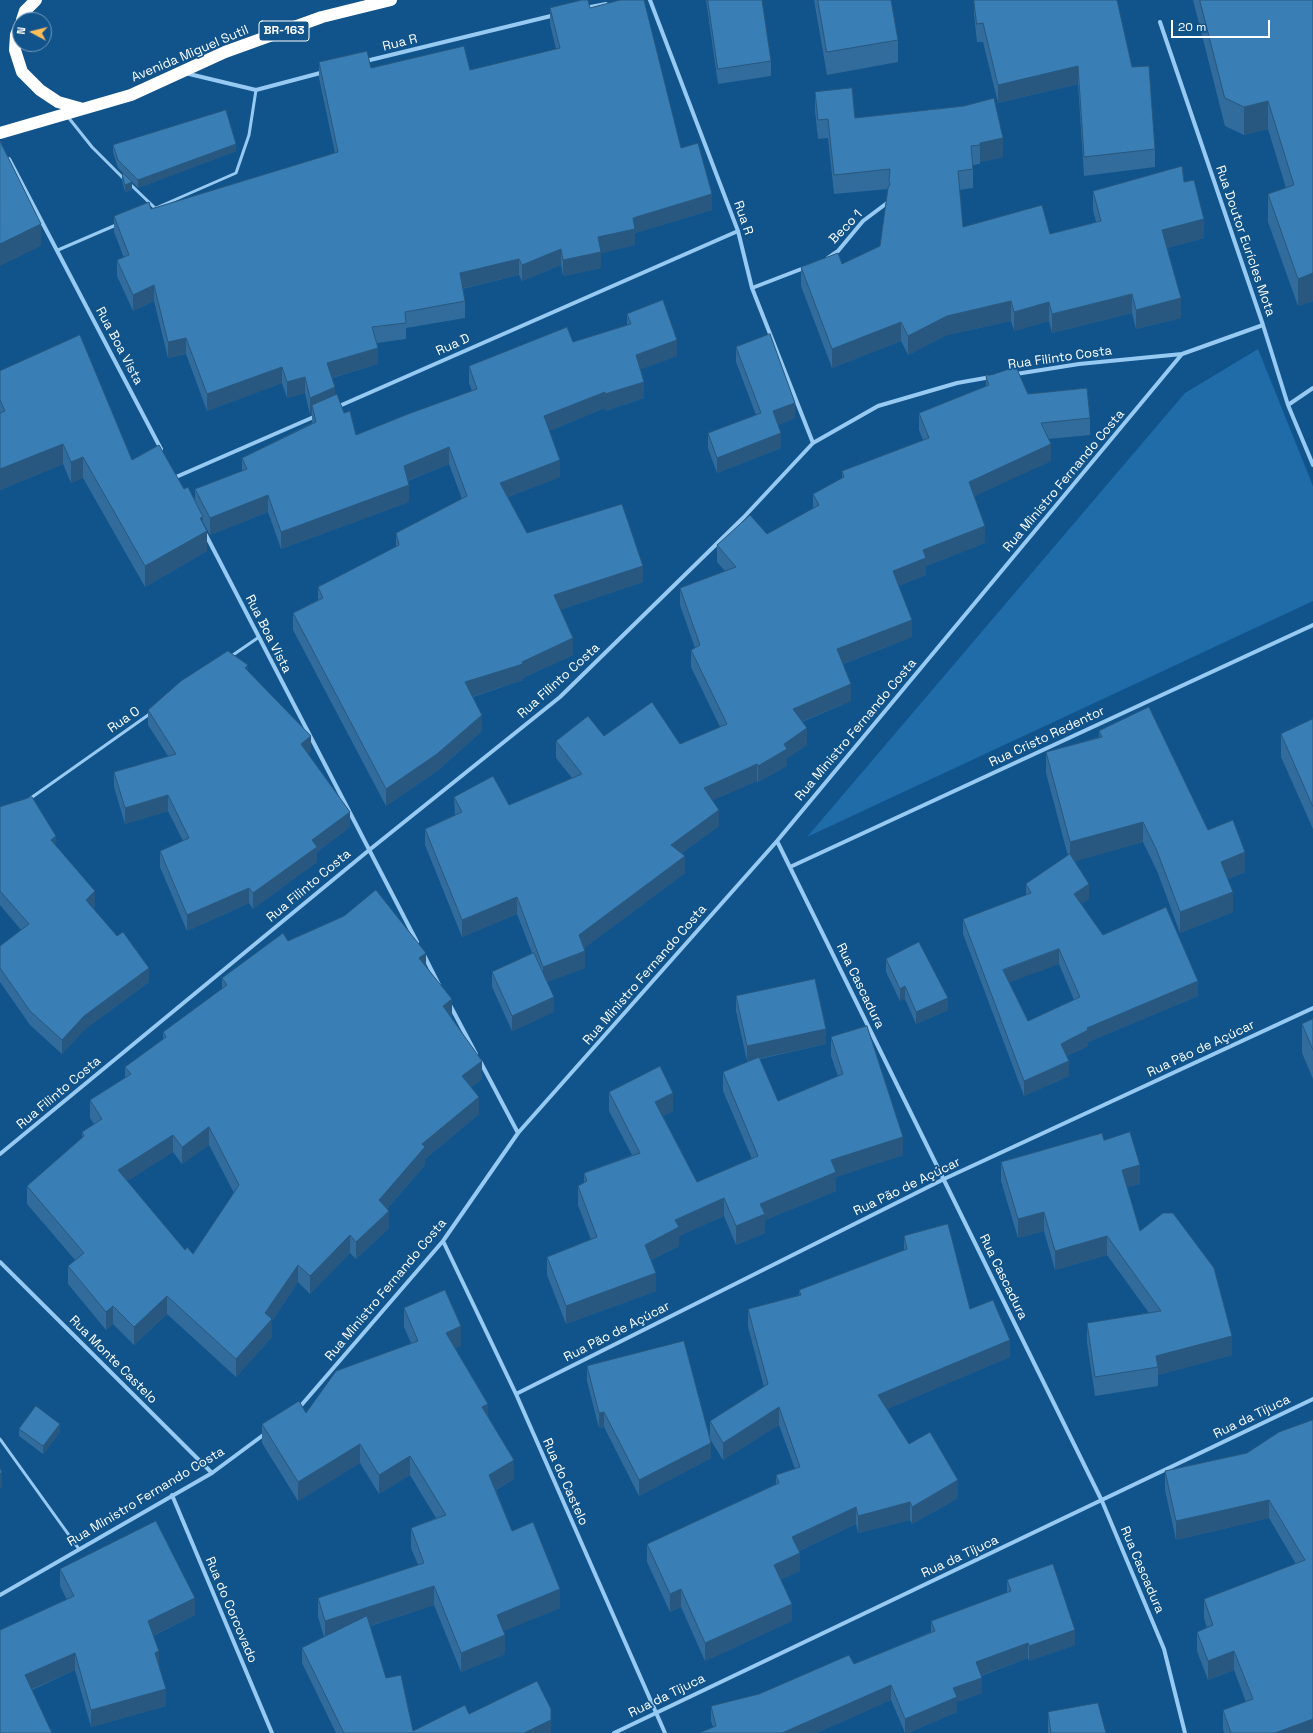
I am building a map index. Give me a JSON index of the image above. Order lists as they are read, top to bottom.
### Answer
{
  "streets": {
    "highway": ["BR-163", "Avenida Miguel Sutil"],
    "street": [
      "Rua R",
      "Beco 1",
      "Rua Doutor Eurícles Mota",
      "Rua D",
      "Rua Boa Vista",
      "Rua Filinto Costa",
      "Rua Ministro Fernando Costa",
      "Rua Cristo Redentor",
      "Rua Cascadura",
      "Rua Pão de Açúcar",
      "Rua Monte Castelo",
      "Rua da Tijuca",
      "Rua do Castelo",
      "Rua do Corcovado"
    ],
    "lane": ["Rua O"]
  },
  "crossings": [
    ["Rua R", "Rua D"],
    ["Rua R", "Rua Filinto Costa"],
    ["Rua Boa Vista", "Rua Filinto Costa"],
    ["Rua Filinto Costa", "Rua Ministro Fernando Costa"],
    ["Rua Ministro Fernando Costa", "Rua Cascadura"],
    ["Rua Ministro Fernando Costa", "Rua Monte Castelo"],
    ["Rua Ministro Fernando Costa", "Rua do Castelo"],
    ["Rua Ministro Fernando Costa", "Rua do Corcovado"],
    ["Rua Cristo Redentor", "Rua Cascadura"],
    ["Rua Cascadura", "Rua Pão de Açúcar"],
    ["Rua Cascadura", "Rua da Tijuca"],
    ["Rua Pão de Açúcar", "Rua do Castelo"],
    ["Rua da Tijuca", "Rua do Castelo"]
  ],
  "scale_bar": "20 m",
  "north": "left"
}
